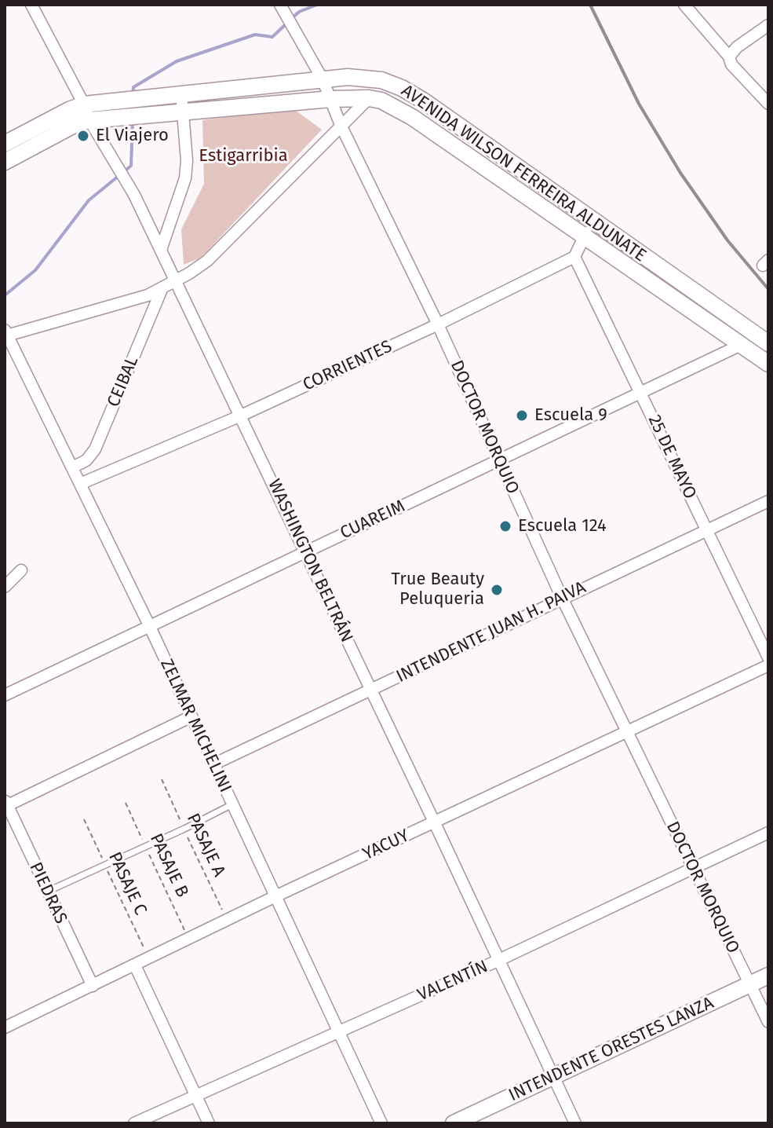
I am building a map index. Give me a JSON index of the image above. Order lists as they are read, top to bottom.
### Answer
{
  "streets": {
    "street": [
      "AVENIDA WILSON FERREIRA ALDUNATE",
      "CORRIENTES",
      "CEIBAL",
      "DOCTOR MORQUIO",
      "25 DE MAYO",
      "CUAREIM",
      "WASHINGTON BELTRÁN",
      "INTENDENTE JUAN H. PAIVA",
      "ZELMAR MICHELINI",
      "YACUY",
      "PIEDRAS",
      "VALENTÍN",
      "INTENDENTE ORESTES LANZA"
    ],
    "path": ["PASAJE A", "PASAJE B", "PASAJE C"]
  },
  "crossings": [
    ["AVENIDA WILSON FERREIRA ALDUNATE", "DOCTOR MORQUIO"],
    ["AVENIDA WILSON FERREIRA ALDUNATE", "CUAREIM"],
    ["CORRIENTES", "DOCTOR MORQUIO"],
    ["CORRIENTES", "25 DE MAYO"],
    ["CORRIENTES", "WASHINGTON BELTRÁN"],
    ["CORRIENTES", "ZELMAR MICHELINI"],
    ["CEIBAL", "ZELMAR MICHELINI"],
    ["DOCTOR MORQUIO", "CUAREIM"],
    ["DOCTOR MORQUIO", "INTENDENTE JUAN H. PAIVA"],
    ["DOCTOR MORQUIO", "YACUY"],
    ["DOCTOR MORQUIO", "VALENTÍN"],
    ["DOCTOR MORQUIO", "INTENDENTE ORESTES LANZA"],
    ["25 DE MAYO", "CUAREIM"],
    ["25 DE MAYO", "INTENDENTE JUAN H. PAIVA"],
    ["CUAREIM", "WASHINGTON BELTRÁN"],
    ["CUAREIM", "ZELMAR MICHELINI"],
    ["WASHINGTON BELTRÁN", "INTENDENTE JUAN H. PAIVA"],
    ["WASHINGTON BELTRÁN", "YACUY"],
    ["WASHINGTON BELTRÁN", "VALENTÍN"],
    ["WASHINGTON BELTRÁN", "INTENDENTE ORESTES LANZA"],
    ["INTENDENTE JUAN H. PAIVA", "ZELMAR MICHELINI"],
    ["ZELMAR MICHELINI", "YACUY"],
    ["ZELMAR MICHELINI", "VALENTÍN"],
    ["PASAJE A", "YACUY"],
    ["YACUY", "PASAJE B"],
    ["YACUY", "PASAJE C"],
    ["YACUY", "PIEDRAS"]
  ],
  "parks": ["Estigarribia"],
  "places": [
    "El Viajero",
    "Escuela 9",
    "Escuela 124",
    "True Beauty Peluqueria"
  ]
}
